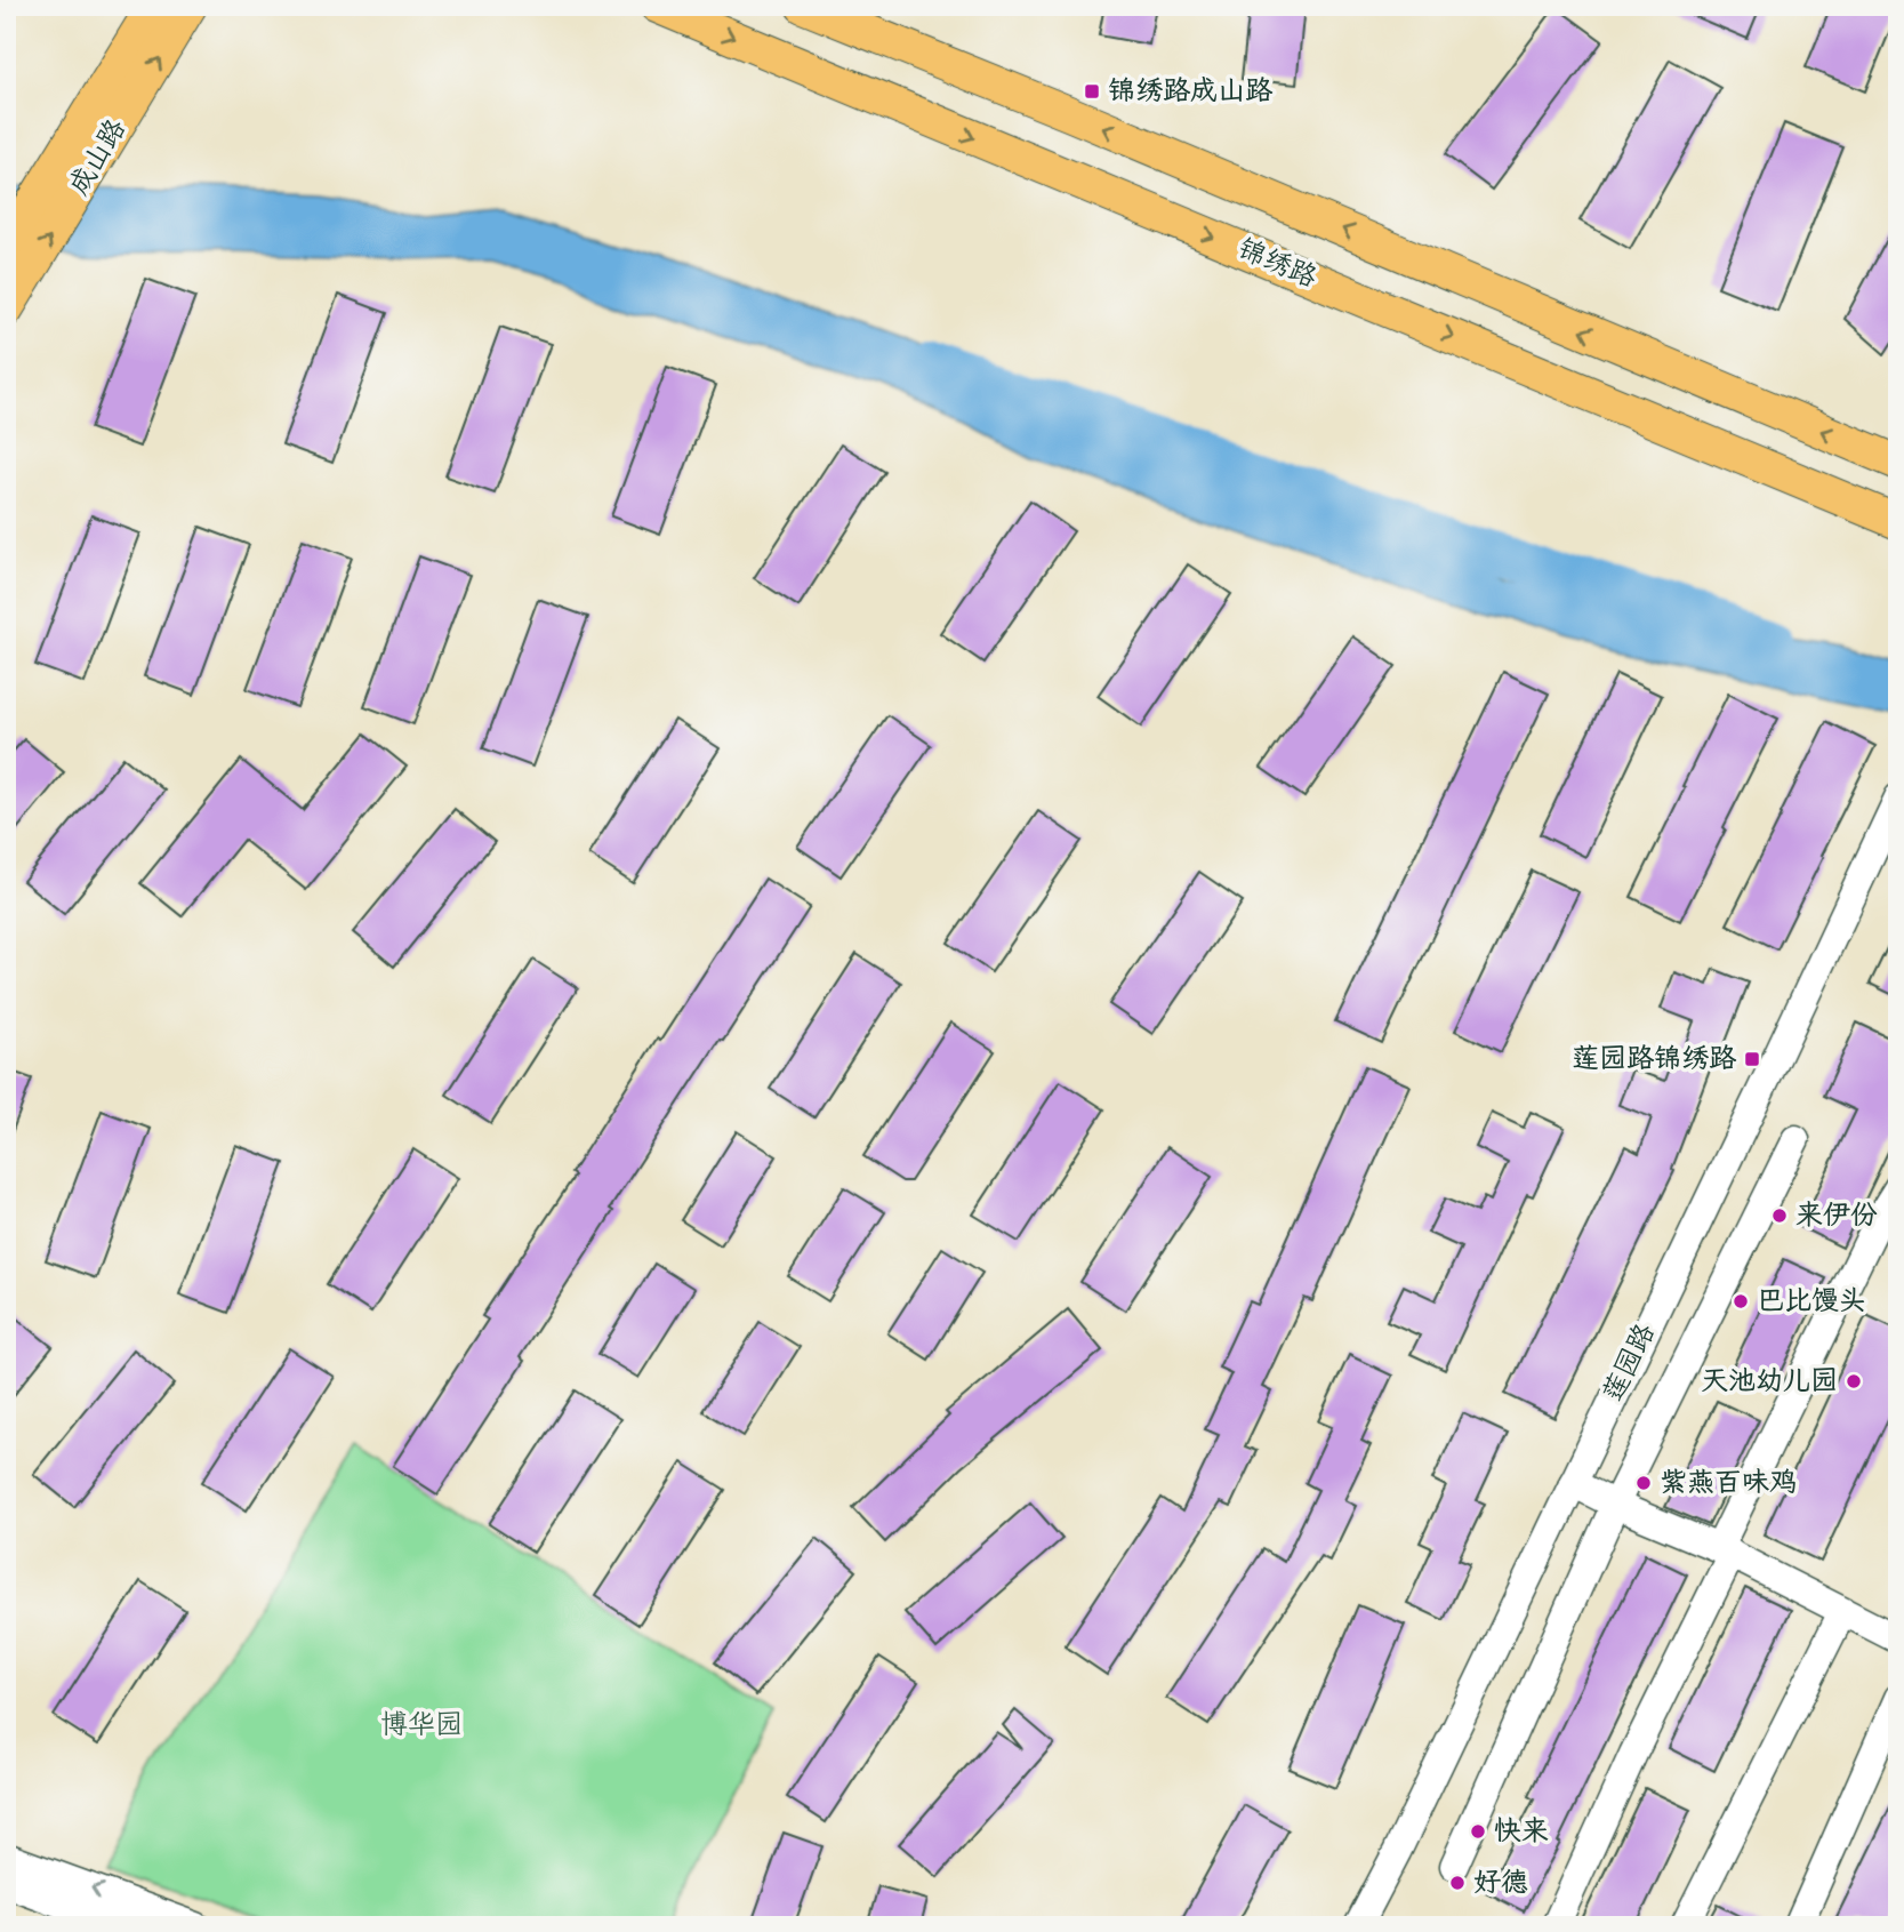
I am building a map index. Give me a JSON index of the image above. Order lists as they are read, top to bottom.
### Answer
{
  "streets": {
    "main road": ["成山路", "锦绣路"],
    "street": ["莲园路"]
  },
  "parks": ["博华园"],
  "places": {
    "transit": ["锦绣路成山路", "莲园路锦绣路"],
    "other": [
      "来伊份",
      "巴比馒头",
      "天池幼儿园",
      "紫燕百味鸡",
      "快来",
      "好德"
    ]
  }
}
